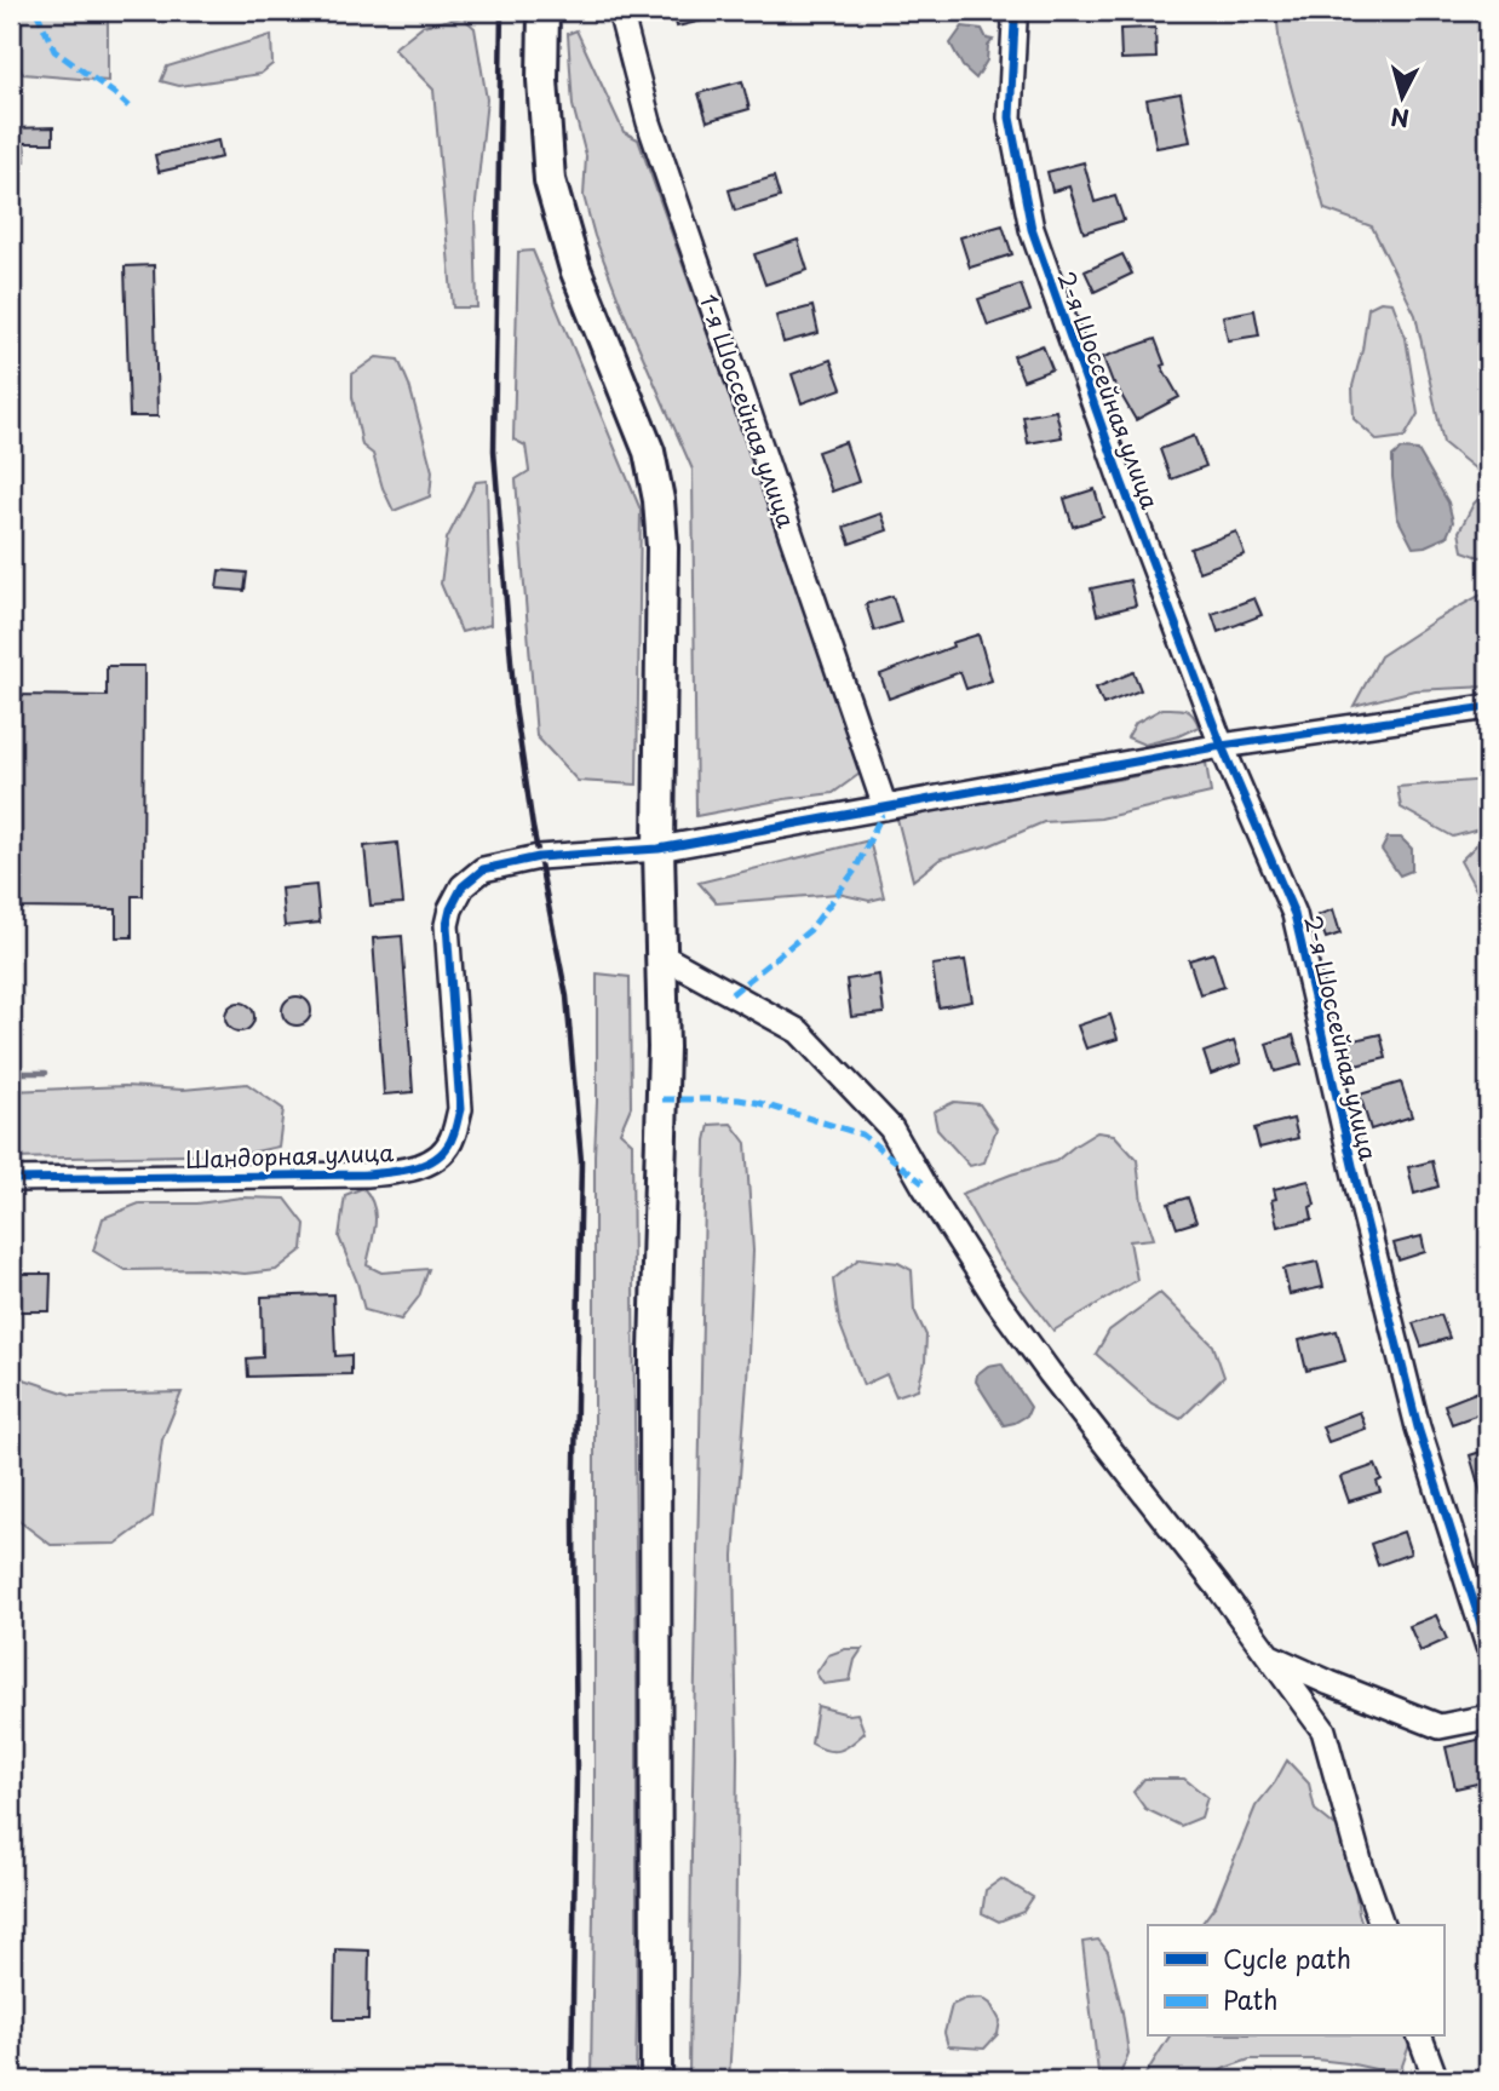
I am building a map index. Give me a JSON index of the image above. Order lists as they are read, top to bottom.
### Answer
{
  "streets": {
    "street": ["2-я Шоссейная улица", "1-я Шоссейная улица", "Шандорная улица"]
  },
  "crossings": [
    ["2-я Шоссейная улица", "Шандорная улица"],
    ["1-я Шоссейная улица", "Шандорная улица"]
  ],
  "legend": ["Cycle path", "Path"],
  "north": "bottom"
}
